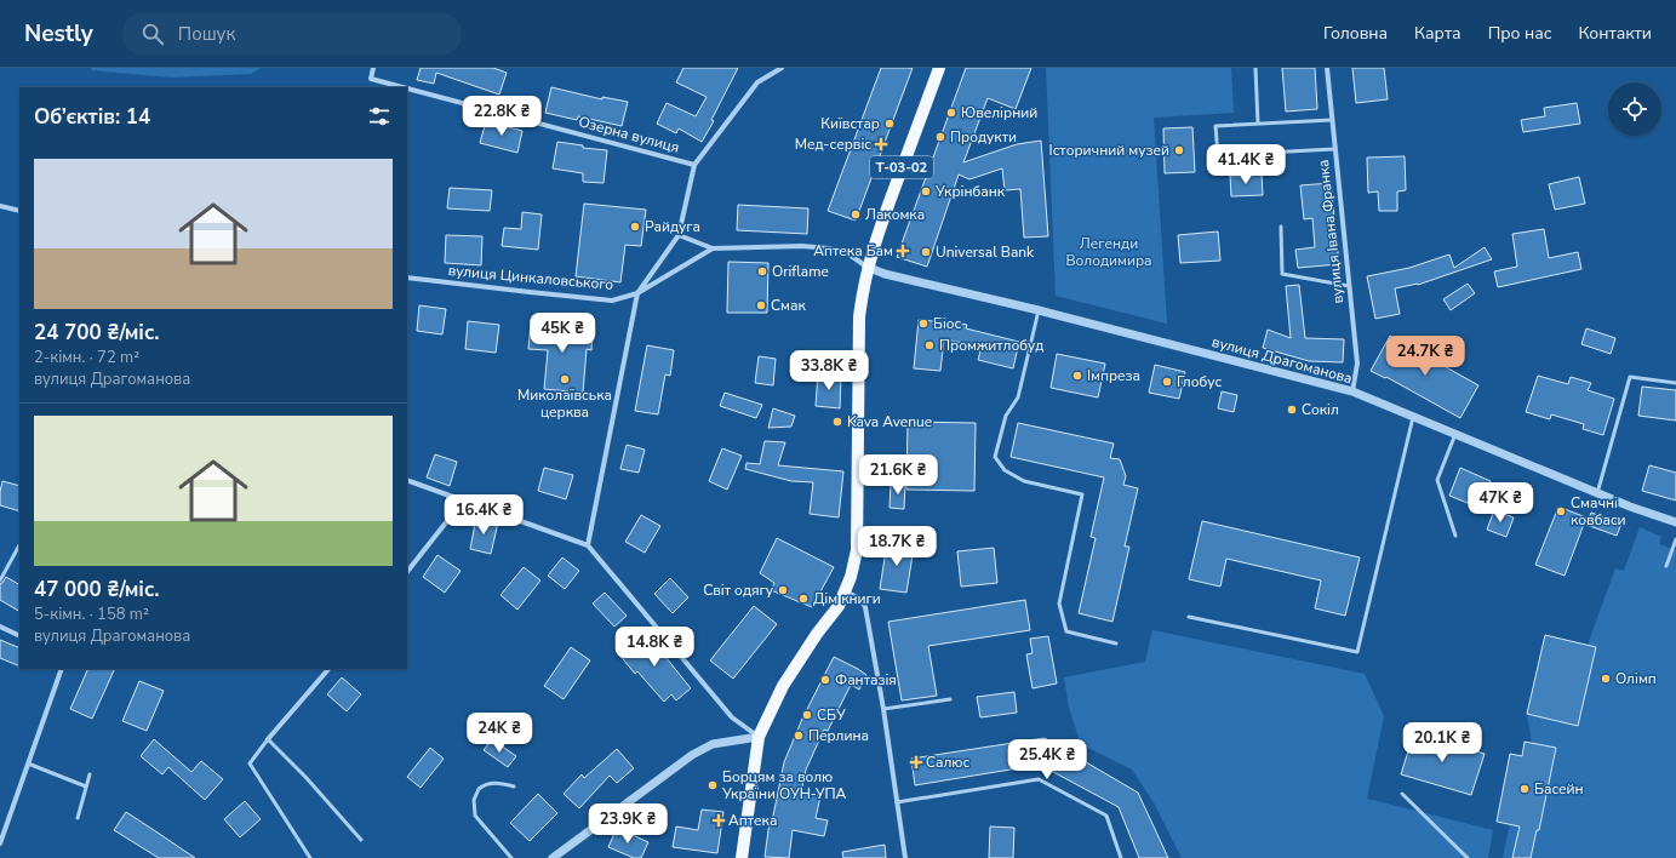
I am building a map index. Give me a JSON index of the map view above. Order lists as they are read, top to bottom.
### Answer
{
  "streets": {
    "main road": ["Т-03-02"],
    "street": [
      "Озерна вулиця",
      "вулиця Івана Франка",
      "вулиця Цинкаловського",
      "вулиця Драгоманова"
    ]
  },
  "crossings": [
    ["Т-03-02", "вулиця Цинкаловського"],
    ["Т-03-02", "вулиця Драгоманова"],
    ["вулиця Івана Франка", "вулиця Драгоманова"],
    ["вулиця Цинкаловського", "вулиця Драгоманова"]
  ],
  "parks": ["Легенди Володимира"],
  "places": {
    "other": [
      "Ювелірний",
      "Київстар",
      "Продукти",
      "Історичний музей",
      "Укрінбанк",
      "Лакомка",
      "Райдуга",
      "Universal Bank",
      "Oriflame",
      "Смак",
      "Біос",
      "Промжитлобуд",
      "Імпреза",
      "Миколаївська церква",
      "Глобус",
      "Сокіл",
      "Kava Avenue",
      "Смачні ковбаси",
      "Світ одягу",
      "Дім книги",
      "Олімп",
      "Фантазія",
      "СБУ",
      "Перлина",
      "Борцям за волю України ОУН-УПА",
      "Басейн"
    ],
    "health": [
      "Мед-сервіс",
      "Аптека Бам",
      "Салюс",
      "Аптека"
    ]
  },
  "page": {
    "header": "Nestly",
    "search": "Пошук",
    "nav": [
      "Головна",
      "Карта",
      "Про нас",
      "Контакти"
    ],
    "heading": "Об’єктів: 14",
    "price": [
      "22.8K ₴",
      "41.4K ₴",
      "45K ₴",
      "24.7K ₴",
      "33.8K ₴",
      "21.6K ₴",
      "47K ₴",
      "16.4K ₴",
      "18.7K ₴",
      "14.8K ₴",
      "24K ₴",
      "20.1K ₴",
      "25.4K ₴",
      "23.9K ₴"
    ],
    "list": [
      {
        "name": "24 700 ₴/міс.",
        "note": "2-кімн. · 72 m² · вулиця Драгоманова"
      },
      {
        "name": "47 000 ₴/міс.",
        "note": "5-кімн. · 158 m² · вулиця Драгоманова"
      }
    ]
  }
}
